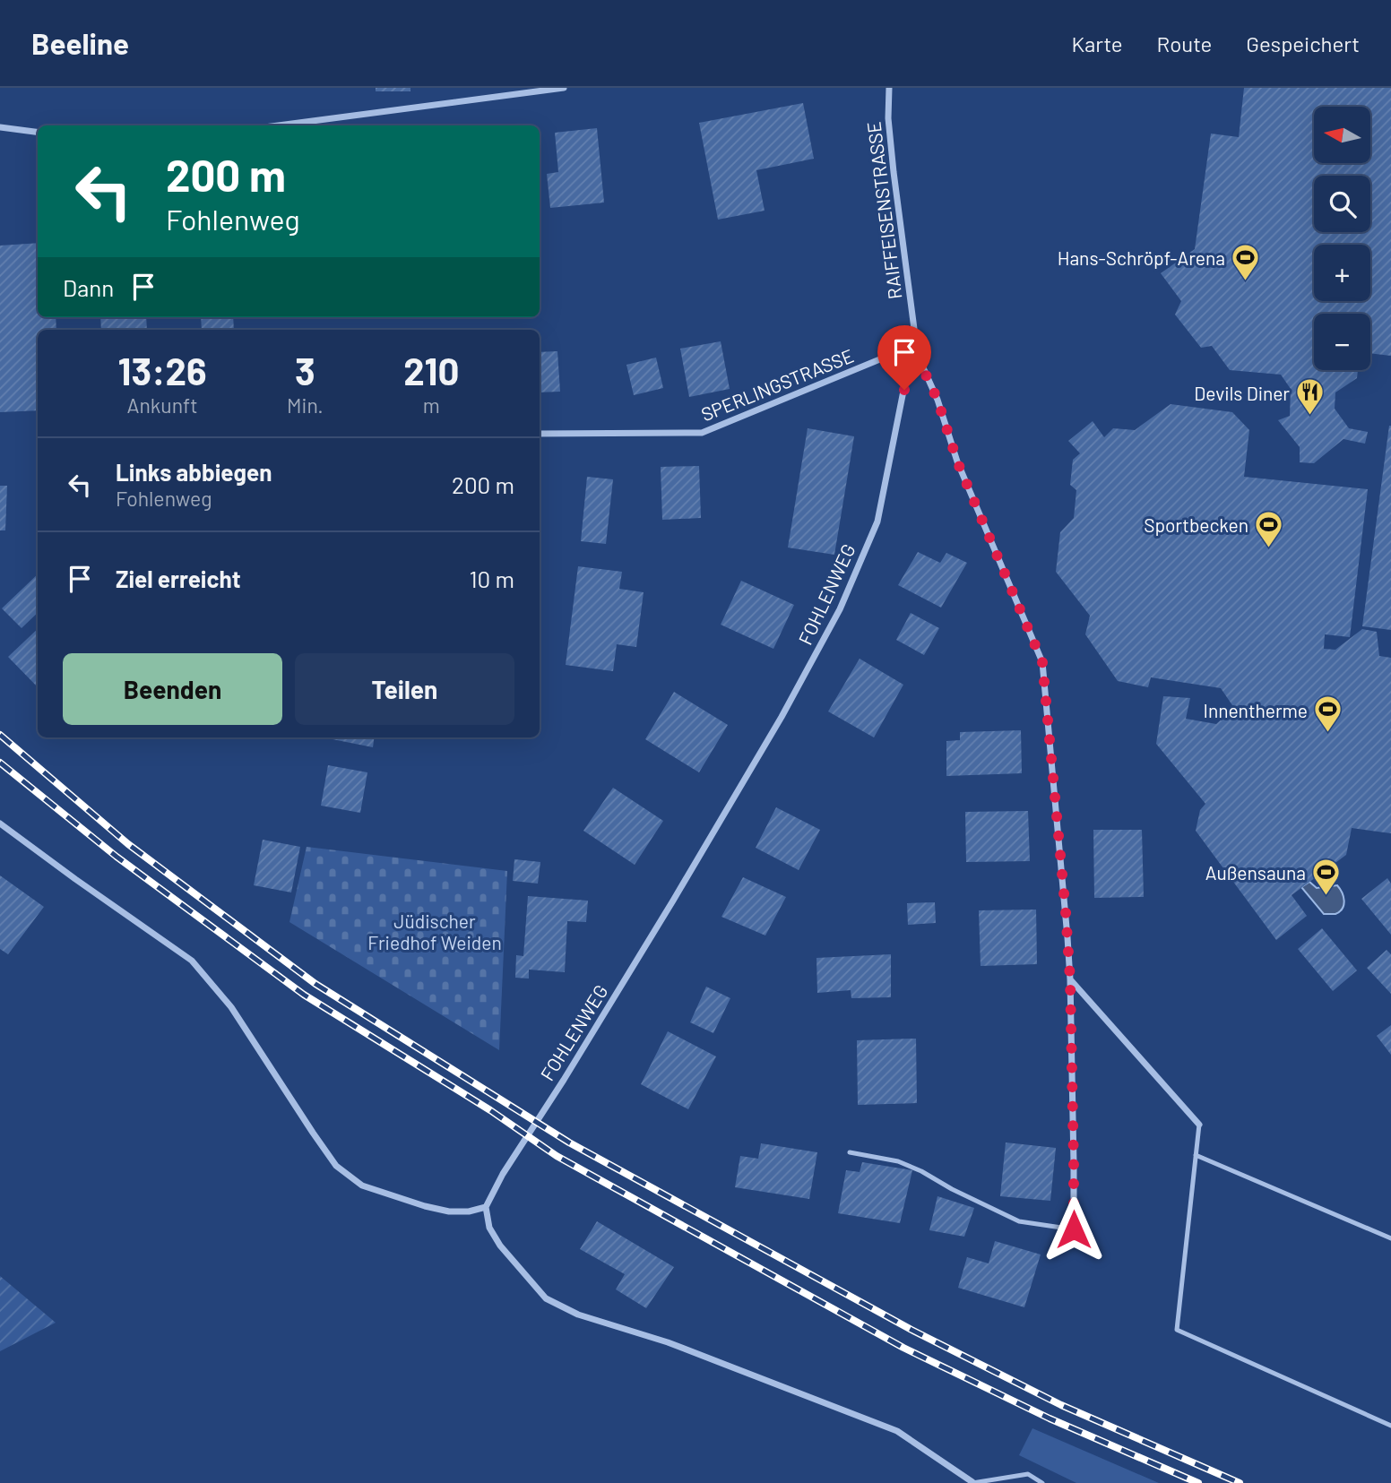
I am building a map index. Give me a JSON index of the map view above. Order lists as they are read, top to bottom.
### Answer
{
  "streets": {
    "street": ["RAIFFEISENSTRASSE", "SPERLINGSTRASSE", "FOHLENWEG"]
  },
  "crossings": [
    ["RAIFFEISENSTRASSE", "SPERLINGSTRASSE"],
    ["RAIFFEISENSTRASSE", "FOHLENWEG"],
    ["SPERLINGSTRASSE", "FOHLENWEG"]
  ],
  "parks": ["Jüdischer Friedhof Weiden"],
  "places": {
    "sports": [
      "Hans-Schröpf-Arena",
      "Sportbecken",
      "Innentherme",
      "Außensauna"
    ],
    "restaurant": ["Devils Diner"]
  },
  "north": "left",
  "page": {
    "header": "Beeline",
    "nav": ["Karte", "Route", "Gespeichert"],
    "map_buttons": ["+", "−"],
    "turn": ["200 m", "Fohlenweg"],
    "then": "Dann",
    "eta": [
      "13:26",
      "Ankunft",
      "3",
      "Min.",
      "210",
      "m"
    ],
    "list": [
      {
        "name": "Links abbiegen",
        "note": "Fohlenweg",
        "value": "200 m"
      },
      {
        "name": "Ziel erreicht",
        "value": "10 m"
      }
    ],
    "buttons": ["Beenden", "Teilen"]
  }
}
